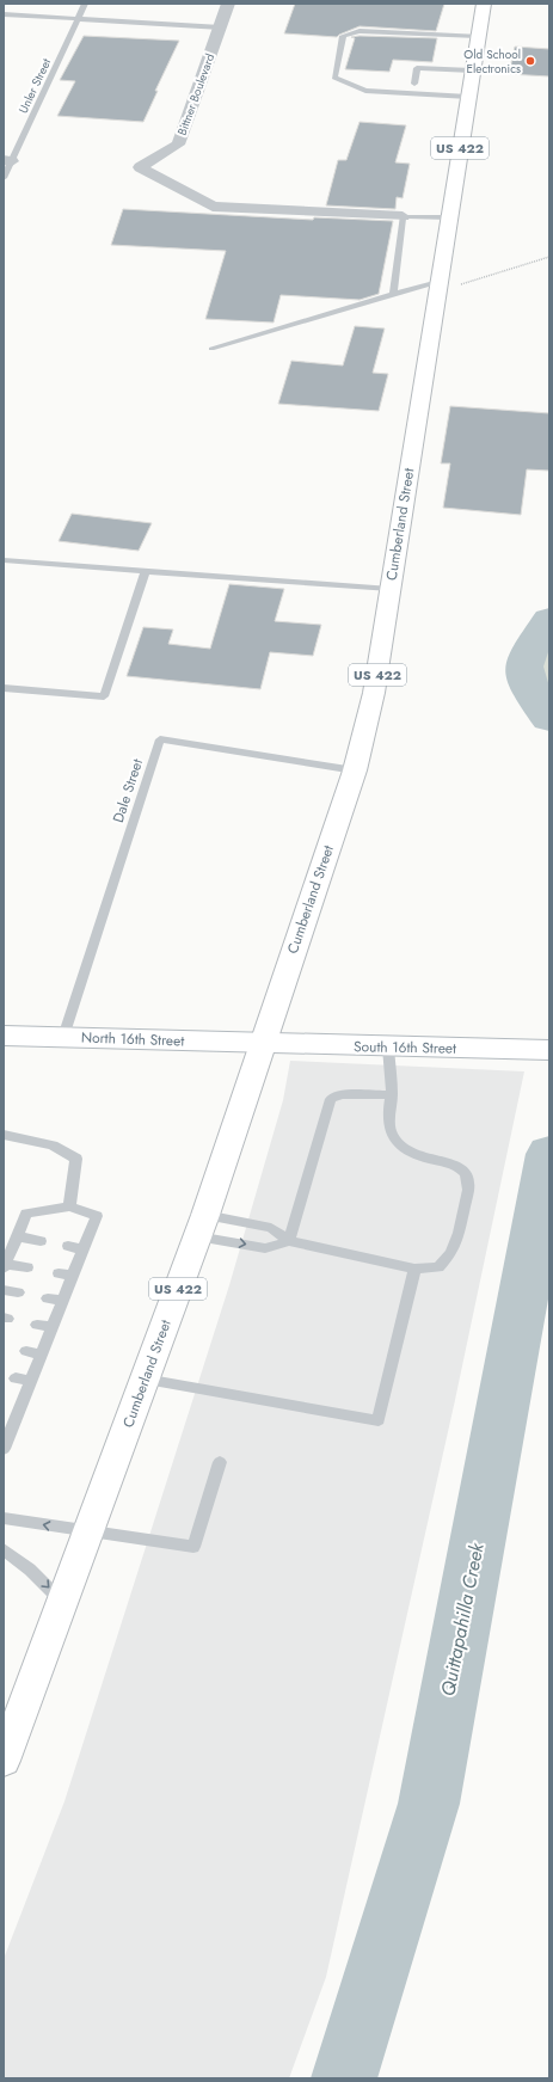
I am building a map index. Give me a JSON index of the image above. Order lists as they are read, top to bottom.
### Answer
{
  "streets": {
    "main road": [
      "US 422",
      "Cumberland Street",
      "North 16th Street",
      "South 16th Street"
    ],
    "street": ["Bittner Boulevard"],
    "lane": ["Unler Street", "Dale Street"]
  },
  "crossings": [
    ["Cumberland Street", "Dale Street"],
    ["Cumberland Street", "North 16th Street"],
    ["Cumberland Street", "South 16th Street"],
    ["Dale Street", "North 16th Street"],
    ["North 16th Street", "South 16th Street"]
  ],
  "water": ["Quittapahilla Creek"],
  "places": ["Old School Electronics"]
}
